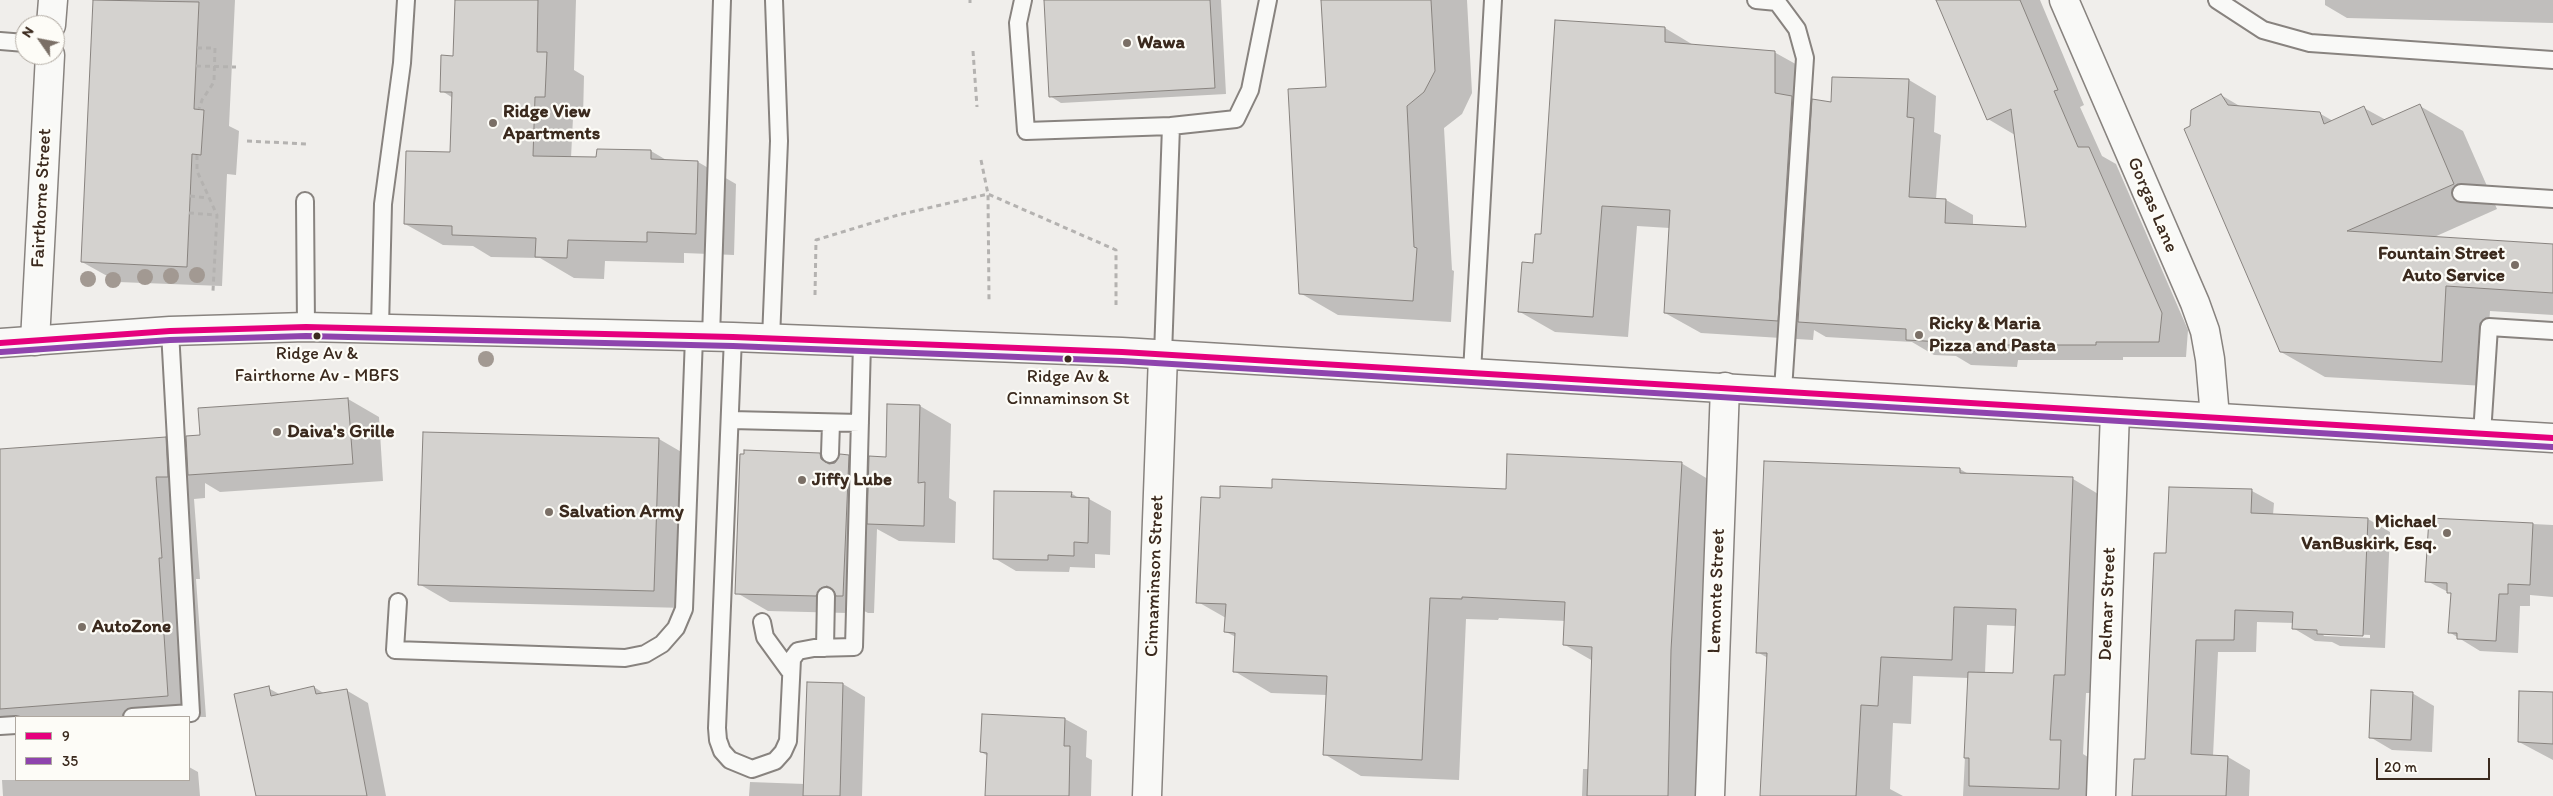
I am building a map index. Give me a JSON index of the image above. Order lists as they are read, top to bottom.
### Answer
{
  "streets": {
    "main road": [
      "Fairthorne Street",
      "Gorgas Lane",
      "Cinnaminson Street",
      "Lemonte Street",
      "Delmar Street"
    ]
  },
  "places": [
    "Wawa",
    "Ridge View Apartments",
    "Fountain Street Auto Service",
    "Ricky & Maria Pizza and Pasta",
    "Ridge Av & Fairthorne Av - MBFS",
    "Ridge Av & Cinnaminson St",
    "Daiva's Grille",
    "Jiffy Lube",
    "Salvation Army",
    "Michael VanBuskirk, Esq.",
    "AutoZone"
  ],
  "lines": ["transit line 9", "transit line 35"],
  "legend": ["9", "35"],
  "scale_bar": "20 m",
  "north": "top left"
}
